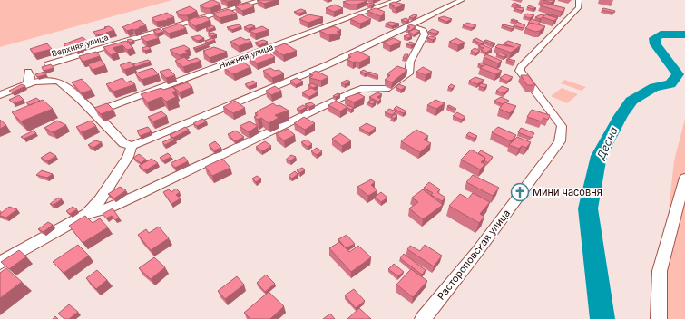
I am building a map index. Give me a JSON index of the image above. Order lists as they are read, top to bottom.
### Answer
{
  "streets": {
    "street": ["Верхняя улица", "Нижняя улица", "Растороповская улица"]
  },
  "water": ["Десна"],
  "places": {
    "church": ["Мини часовня"]
  }
}
